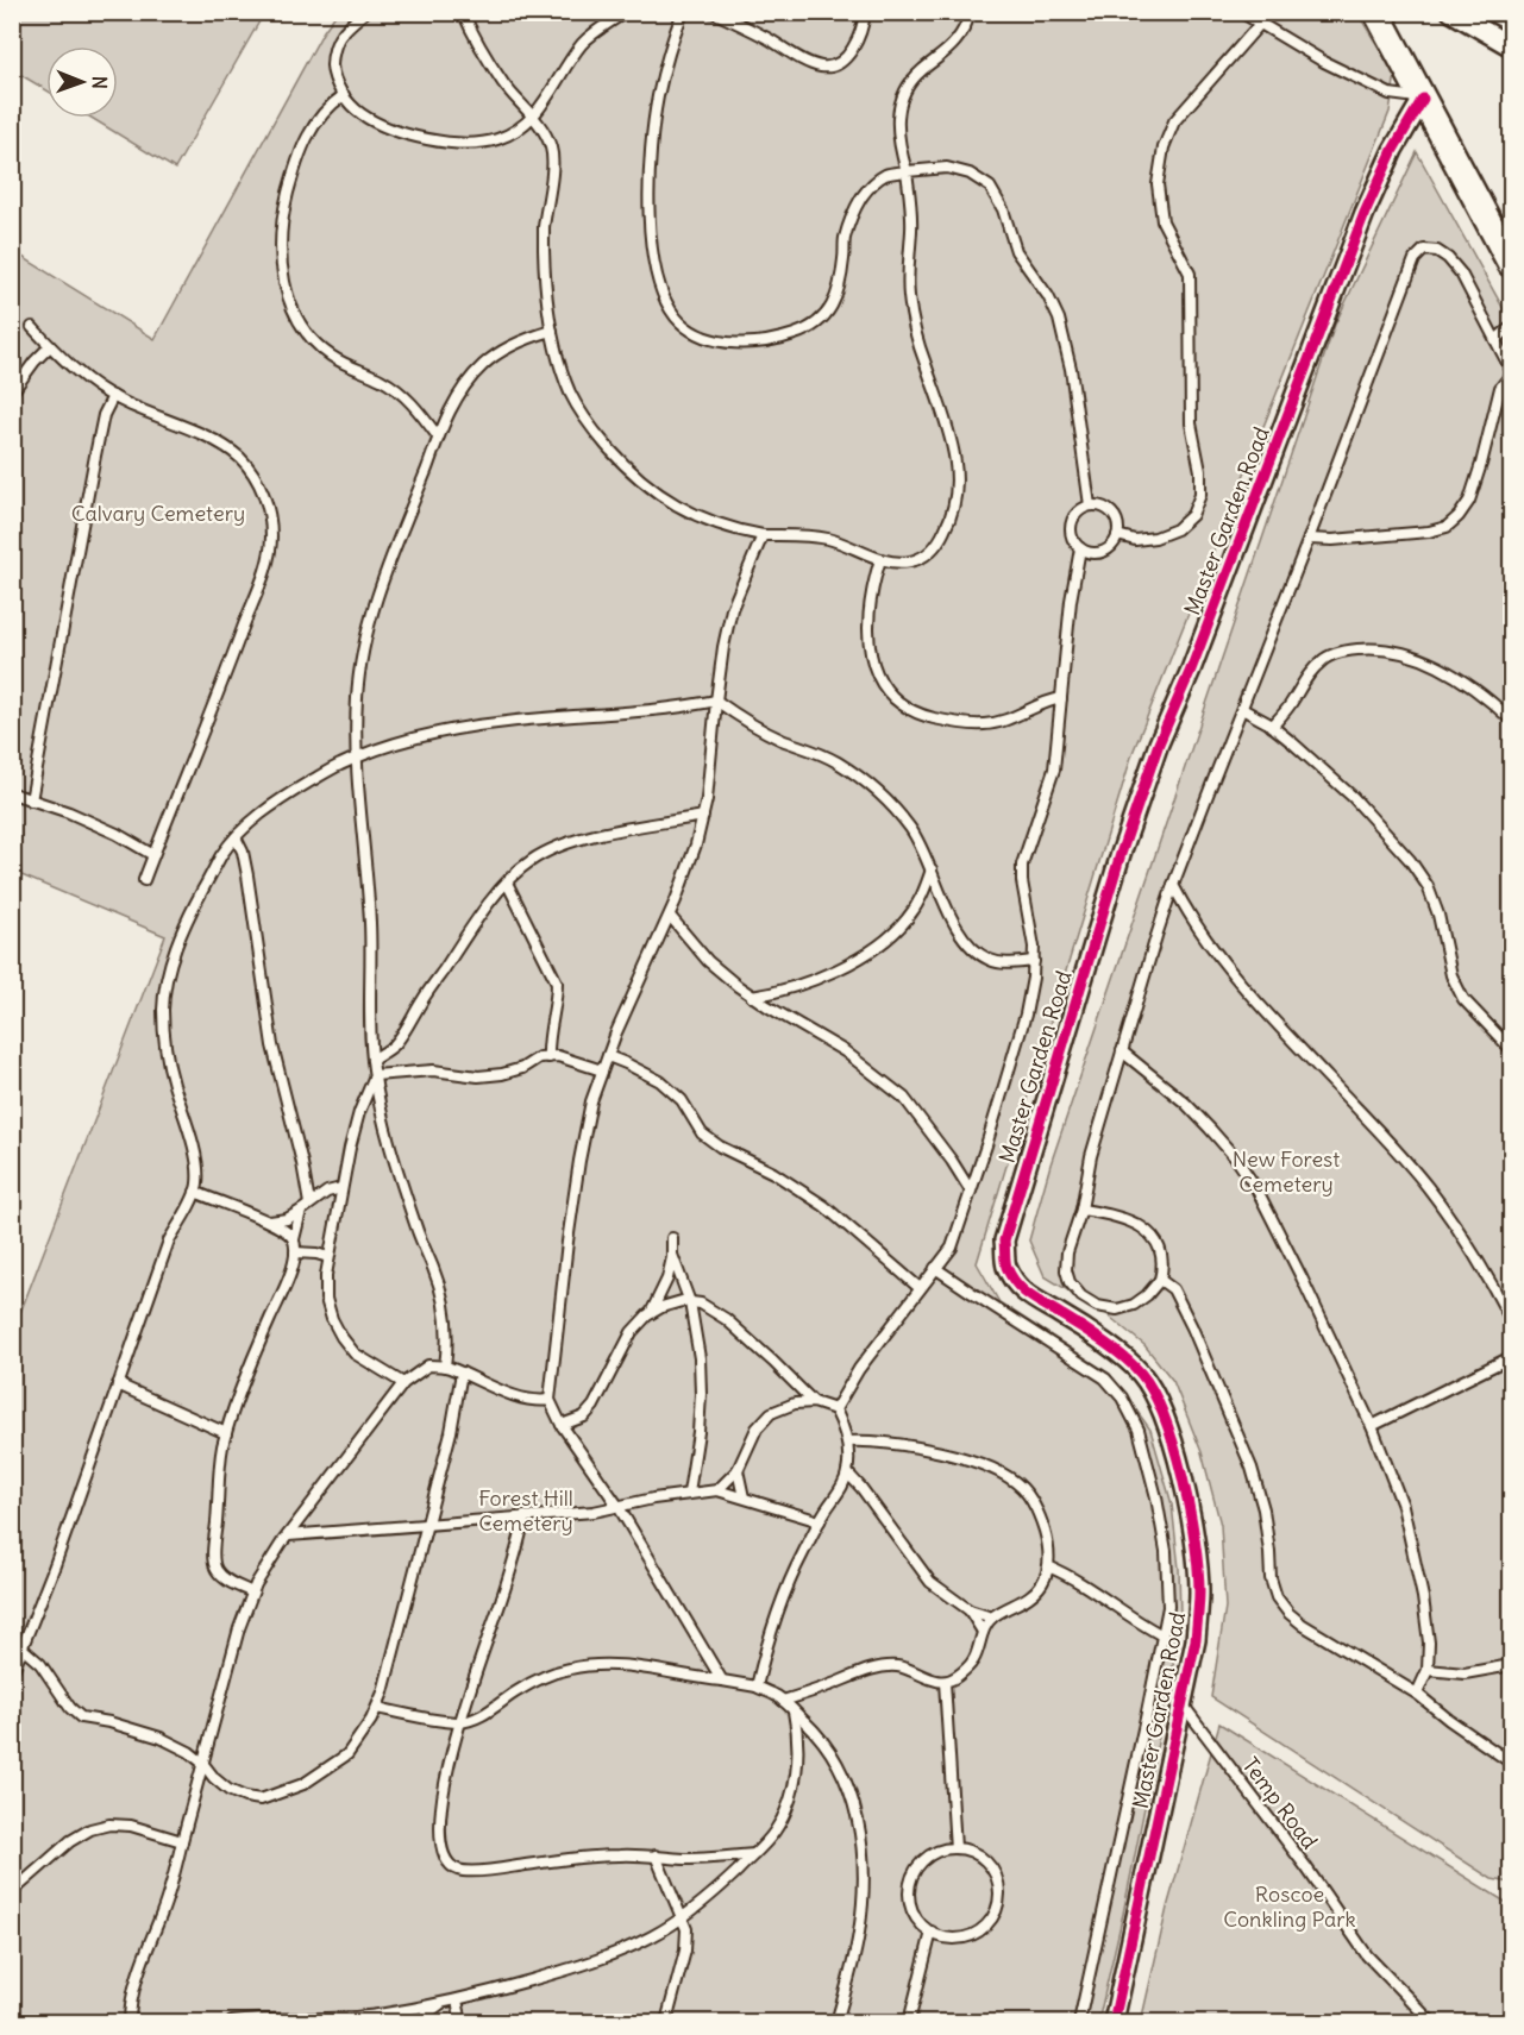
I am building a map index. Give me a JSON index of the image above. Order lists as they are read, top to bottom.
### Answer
{
  "streets": {
    "street": ["Master Garden Road"],
    "lane": ["Temp Road"]
  },
  "crossings": [
    ["Master Garden Road", "Temp Road"]
  ],
  "parks": [
    "Calvary Cemetery",
    "New Forest Cemetery",
    "Forest Hill Cemetery",
    "Roscoe Conkling Park"
  ],
  "north": "right"
}
